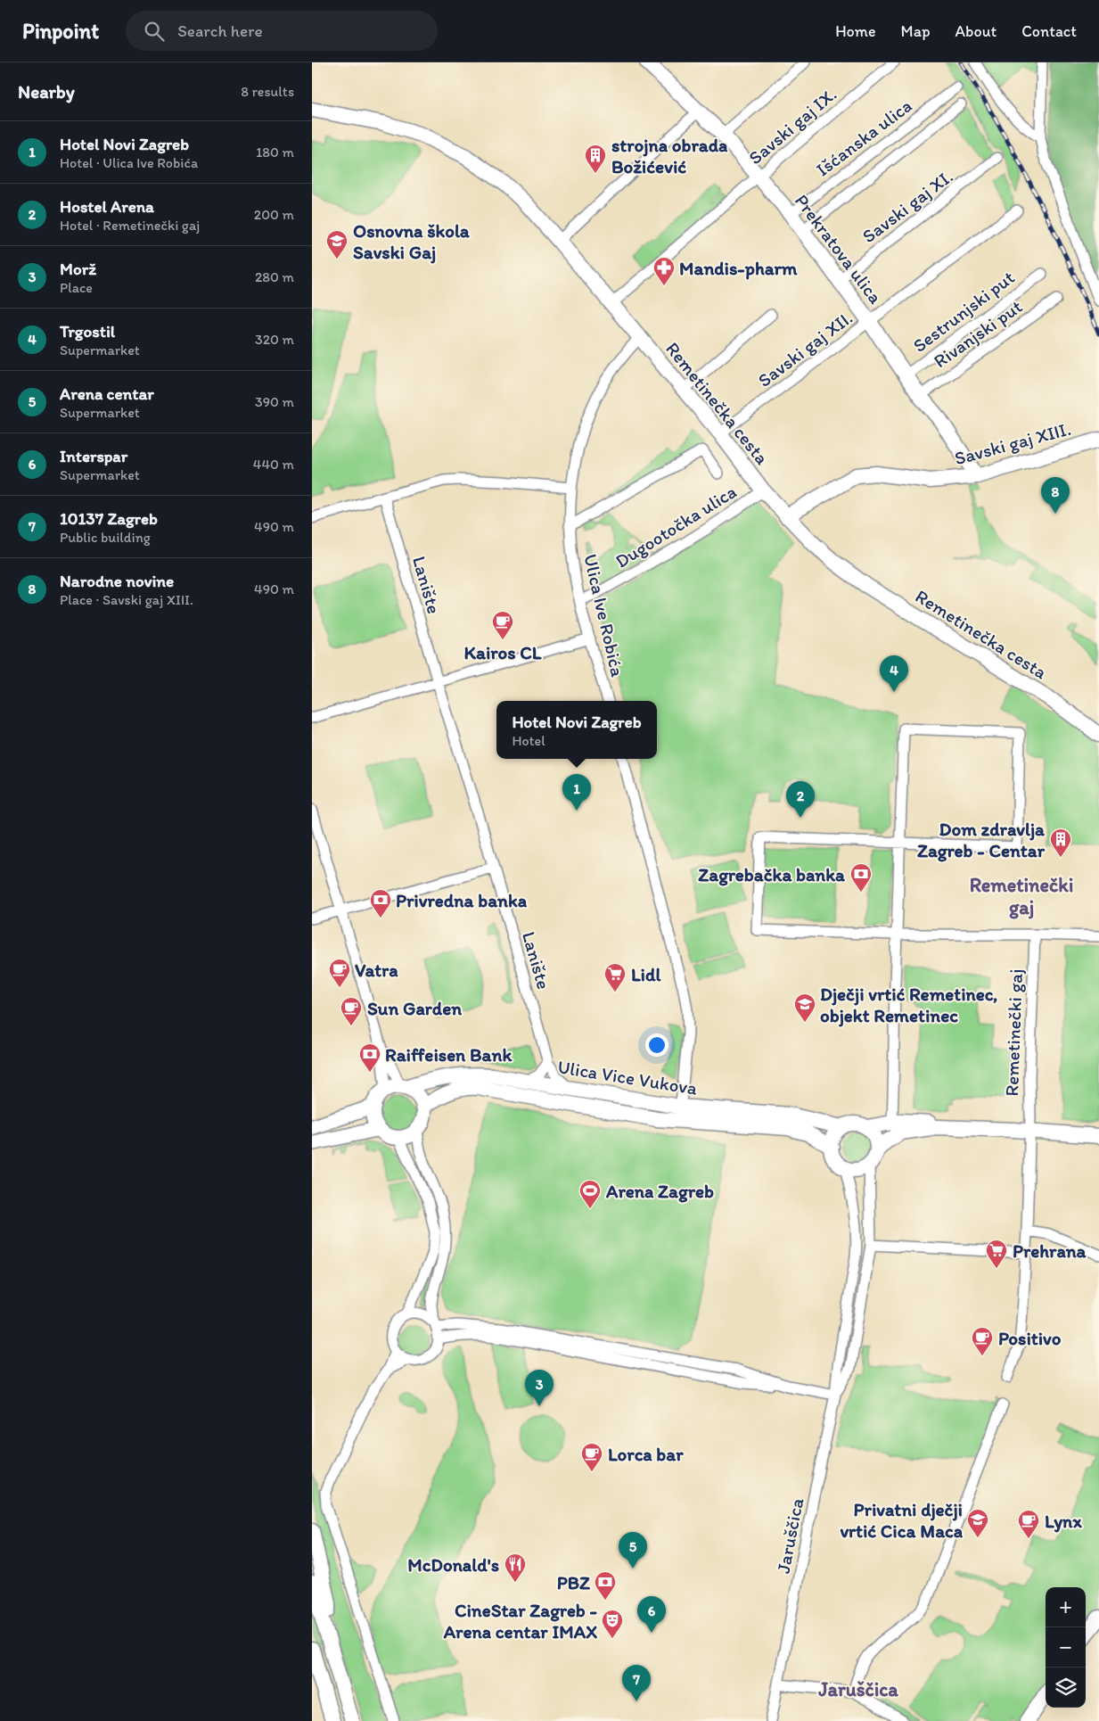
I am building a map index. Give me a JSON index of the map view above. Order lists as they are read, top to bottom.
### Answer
{
  "streets": {
    "street": [
      "Savski gaj IX.",
      "Išćanska ulica",
      "Savski gaj XI.",
      "Prekratova ulica",
      "Sestrunjski put",
      "Rivanjski put",
      "Savski gaj XII.",
      "Remetinečka cesta",
      "Savski gaj XIII.",
      "Dugootočka ulica",
      "Lanište",
      "Ulica Ive Robića",
      "Remetinečki gaj",
      "Ulica Vice Vukova",
      "Jaruščica"
    ]
  },
  "crossings": [
    ["Savski gaj IX.", "Prekratova ulica"],
    ["Savski gaj IX.", "Remetinečka cesta"],
    ["Išćanska ulica", "Prekratova ulica"],
    ["Savski gaj XI.", "Prekratova ulica"],
    ["Prekratova ulica", "Sestrunjski put"],
    ["Prekratova ulica", "Rivanjski put"],
    ["Prekratova ulica", "Savski gaj XII."],
    ["Prekratova ulica", "Savski gaj XIII."],
    ["Savski gaj XII.", "Remetinečka cesta"],
    ["Remetinečka cesta", "Savski gaj XIII."],
    ["Remetinečka cesta", "Dugootočka ulica"],
    ["Remetinečka cesta", "Ulica Ive Robića"],
    ["Dugootočka ulica", "Ulica Ive Robića"],
    ["Lanište", "Ulica Vice Vukova"],
    ["Ulica Vice Vukova", "Jaruščica"]
  ],
  "districts": ["Remetinečki gaj", "Jaruščica"],
  "places": {
    "building": ["strojna obrada Božićević", "Dom zdravlja Zagreb - Centar"],
    "school or university": ["Osnovna škola Savski Gaj", "Dječji vrtić Remetinec, objekt Remetinec", "Privatni dječji vrtić Cica Maca"],
    "pharmacy": ["Mandis-pharm"],
    "cafe": [
      "Kairos CL",
      "Vatra",
      "Sun Garden",
      "Positivo",
      "Lorca bar",
      "Lynx"
    ],
    "bank": [
      "Zagrebačka banka",
      "Privredna banka",
      "Raiffeisen Bank",
      "PBZ"
    ],
    "supermarket": ["Lidl", "Prehrana"],
    "sports": ["Arena Zagreb"],
    "restaurant": ["McDonald's"],
    "theatre": ["CineStar Zagreb - Arena centar IMAX"]
  },
  "page": {
    "header": "Pinpoint",
    "search": "Search here",
    "nav": [
      "Home",
      "Map",
      "About",
      "Contact"
    ],
    "heading": ["Nearby", "8 results"],
    "list": [
      {
        "mark": "1",
        "name": "Hotel Novi Zagreb",
        "note": "Hotel · Ulica Ive Robića",
        "value": "180 m"
      },
      {
        "mark": "2",
        "name": "Hostel Arena",
        "note": "Hotel · Remetinečki gaj",
        "value": "200 m"
      },
      {
        "mark": "3",
        "name": "Morž",
        "note": "Place",
        "value": "280 m"
      },
      {
        "mark": "4",
        "name": "Trgostil",
        "note": "Supermarket",
        "value": "320 m"
      },
      {
        "mark": "5",
        "name": "Arena centar",
        "note": "Supermarket",
        "value": "390 m"
      },
      {
        "mark": "6",
        "name": "Interspar",
        "note": "Supermarket",
        "value": "440 m"
      },
      {
        "mark": "7",
        "name": "10137 Zagreb",
        "note": "Public building",
        "value": "490 m"
      },
      {
        "mark": "8",
        "name": "Narodne novine",
        "note": "Place · Savski gaj XIII.",
        "value": "490 m"
      }
    ],
    "pins": [
      "8",
      "4",
      "1",
      "2",
      "3",
      "5",
      "6",
      "7"
    ],
    "popup": ["Hotel Novi Zagreb", "Hotel"],
    "map_buttons": ["+", "−"]
  }
}
